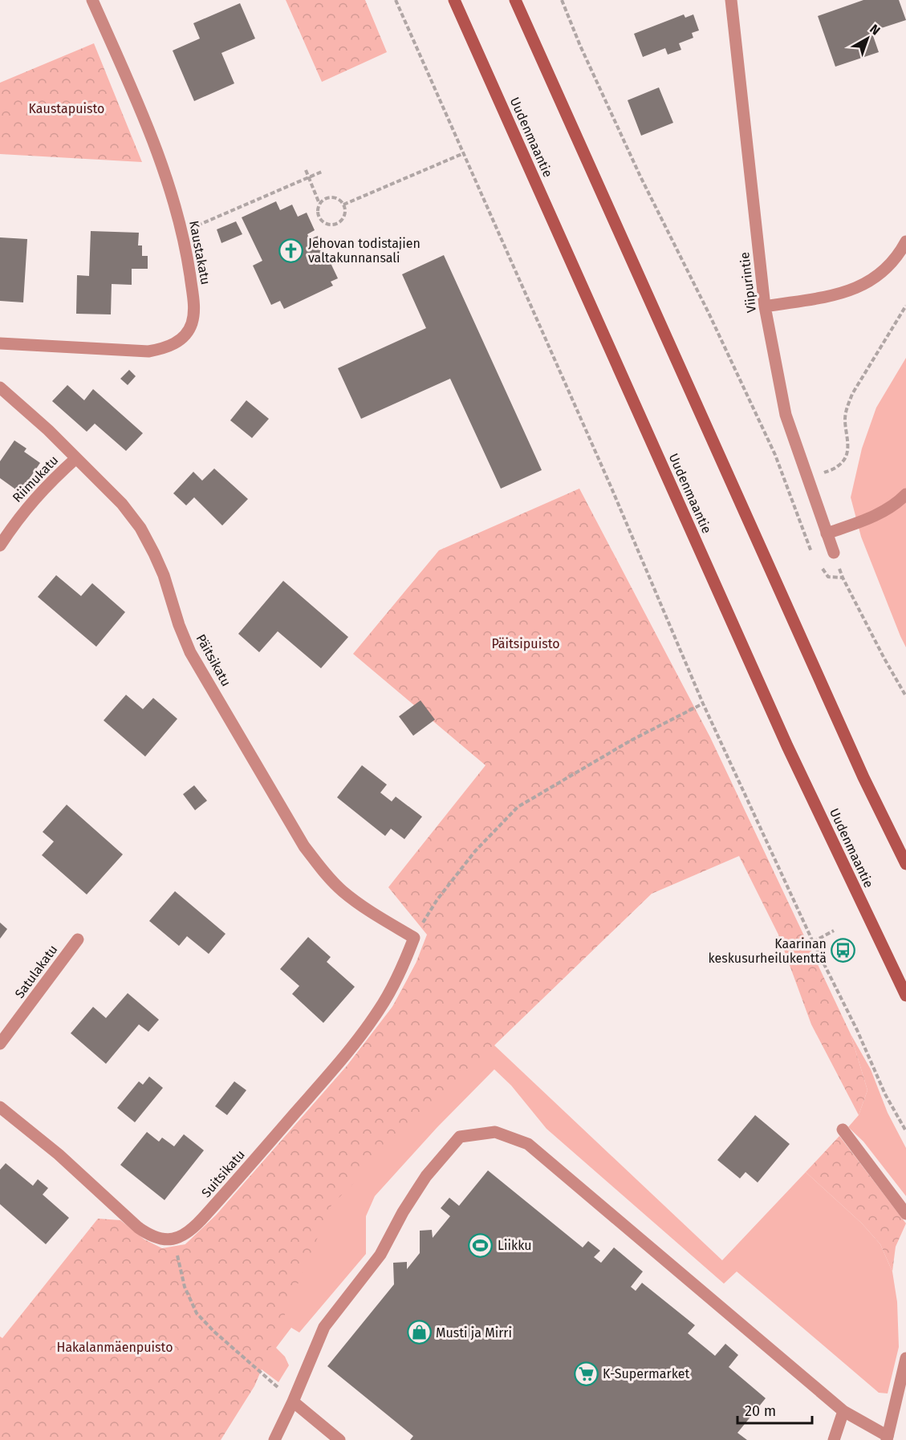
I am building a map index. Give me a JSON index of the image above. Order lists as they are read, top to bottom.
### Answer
{
  "streets": {
    "main road": ["Uudenmaantie"],
    "street": [
      "Kaustakatu",
      "Viipurintie",
      "Riimukatu",
      "Päitsikatu",
      "Satulakatu",
      "Suitsikatu"
    ]
  },
  "crossings": [
    ["Riimukatu", "Päitsikatu"],
    ["Päitsikatu", "Suitsikatu"]
  ],
  "parks": ["Kaustapuisto", "Päitsipuisto", "Hakalanmäenpuisto"],
  "places": {
    "church": ["Jehovan todistajien valtakunnansali"],
    "bus stop": ["Kaarinan keskusurheilukenttä"],
    "sports": ["Liikku"],
    "shop": ["Musti ja Mirri"],
    "supermarket": ["K-Supermarket"]
  },
  "scale_bar": "20 m",
  "north": "top right"
}
